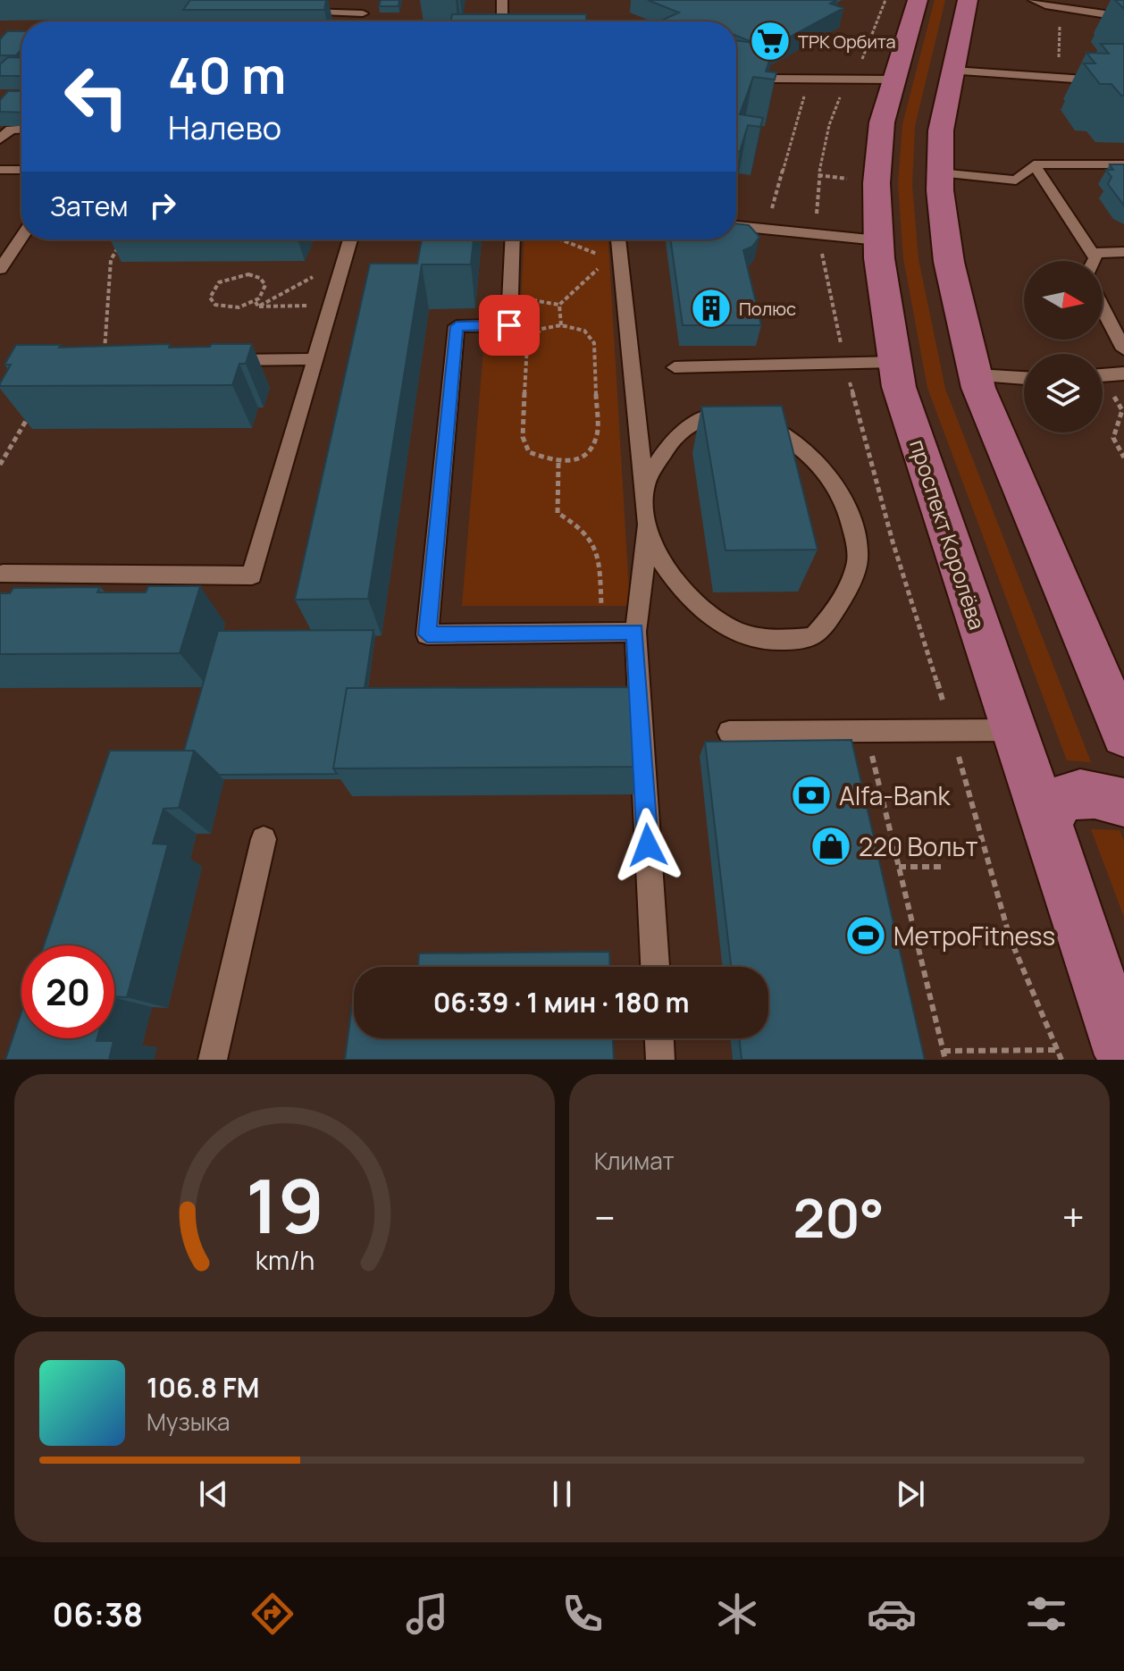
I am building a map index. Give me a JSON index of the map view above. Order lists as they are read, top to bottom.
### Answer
{
  "streets": {
    "main road": ["проспект Королёва"]
  },
  "places": {
    "supermarket": ["ТРК Орбита"],
    "building": ["Полюс"],
    "bank": ["Alfa-Bank"],
    "shop": ["220 Вольт"],
    "sports": ["МетроFitness"]
  },
  "north": "right",
  "page": {
    "turn": ["40 m", "Налево"],
    "then": "Затем",
    "limit": "20",
    "trip": "06:39 · 1 мин · 180 m",
    "tile": "Климат",
    "heat": ["−", "20°", "+"],
    "song": ["106.8 FM", "Музыка"],
    "tabs": "06:38",
    "gauge": ["19", "km/h"]
  }
}
